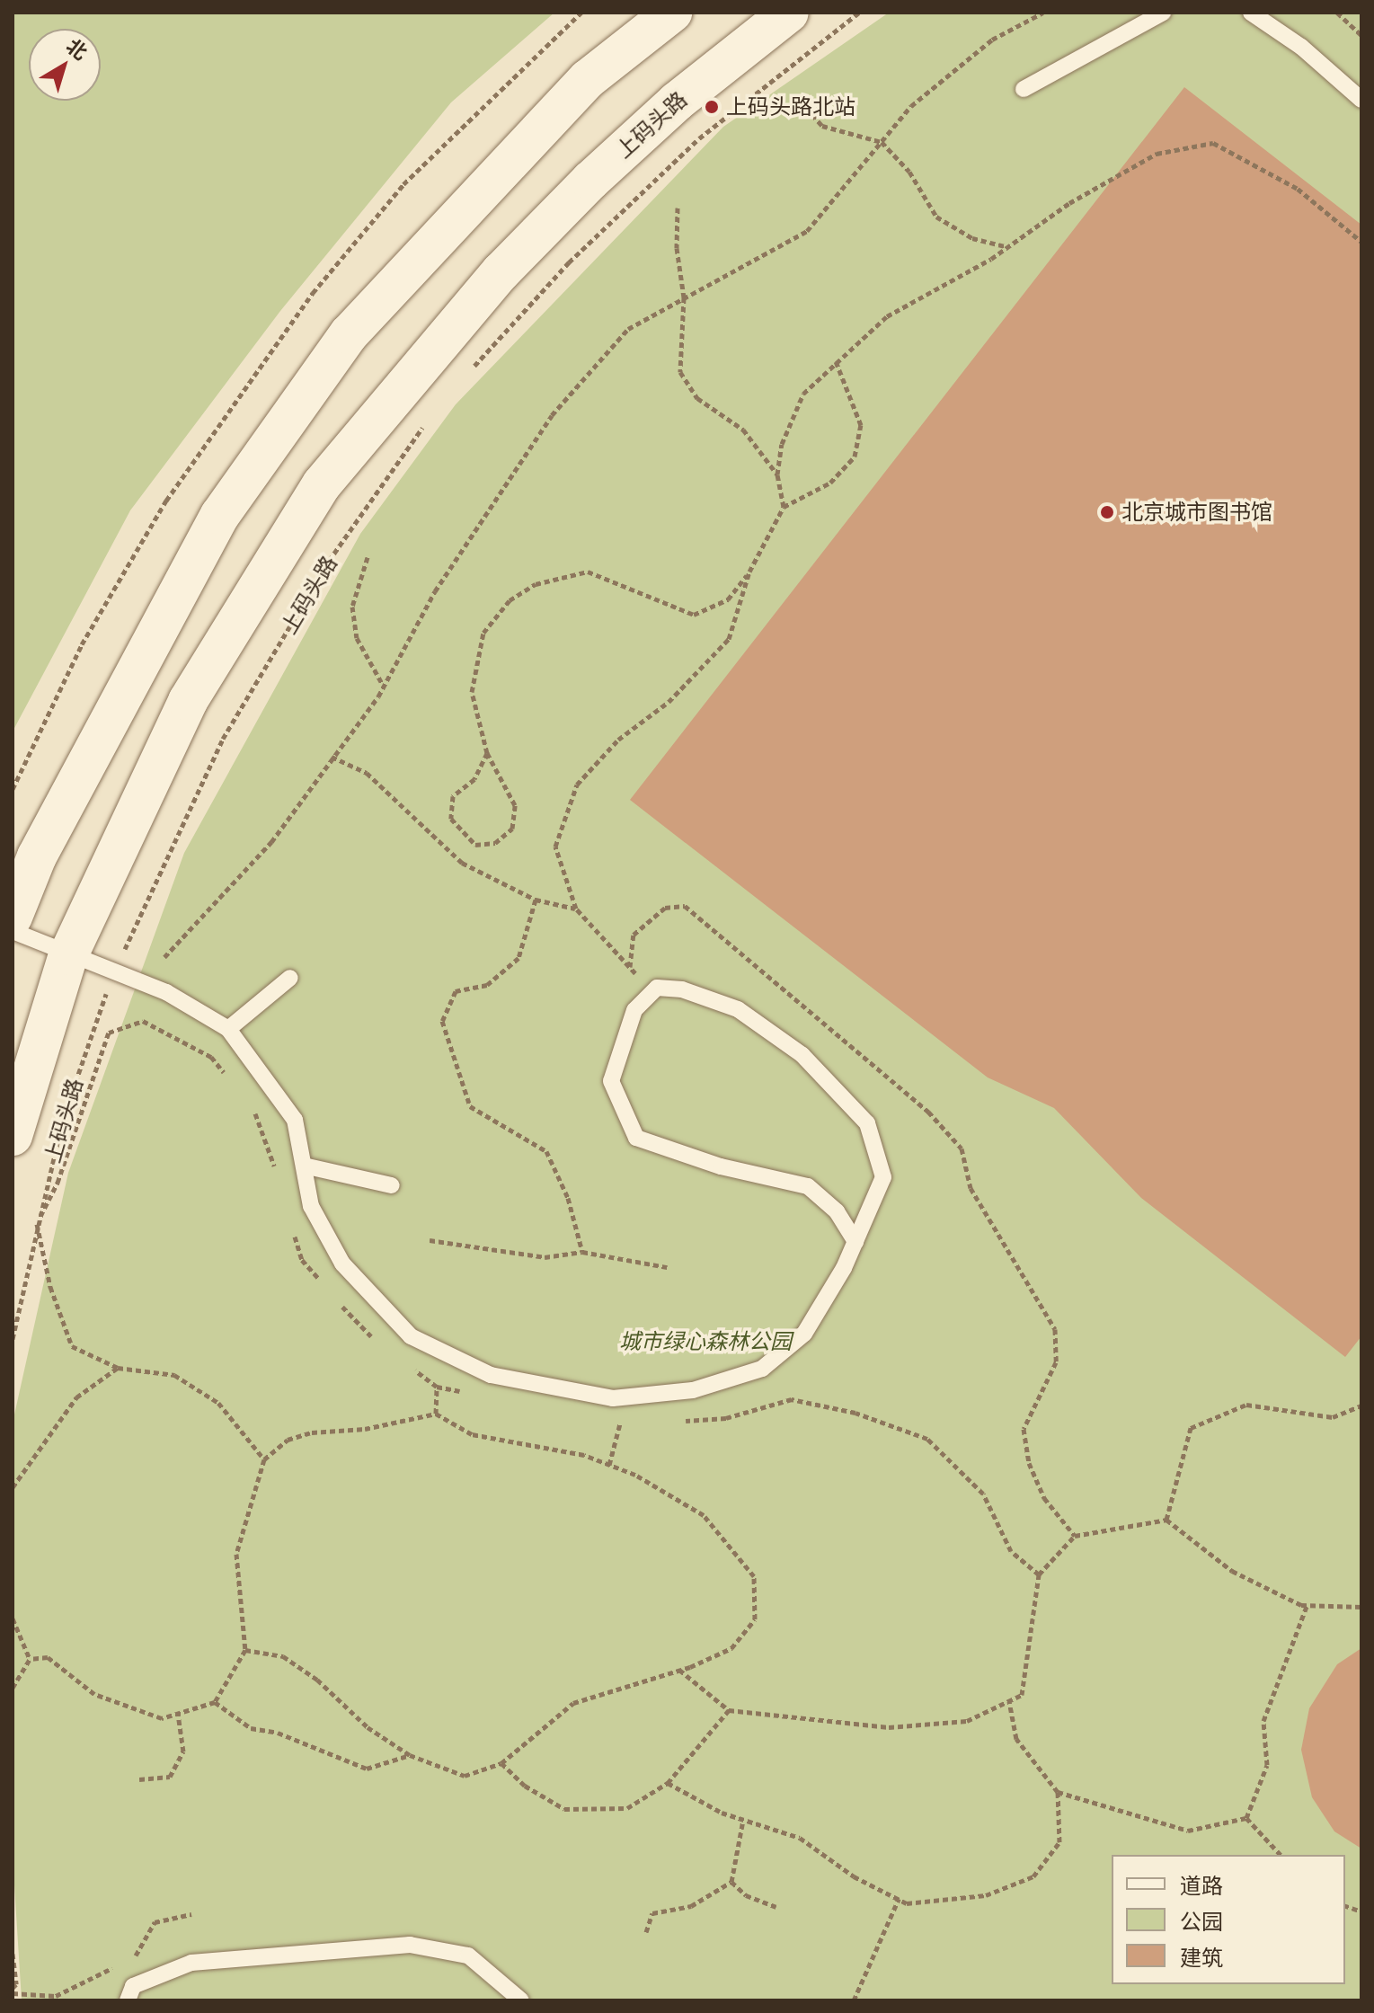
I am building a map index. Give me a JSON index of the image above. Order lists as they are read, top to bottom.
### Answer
{
  "streets": {
    "main road": ["上码头路"]
  },
  "parks": ["城市绿心森林公园"],
  "places": ["上码头路北站", "北京城市图书馆"],
  "legend": ["道路", "公园", "建筑"],
  "north": "top right"
}
